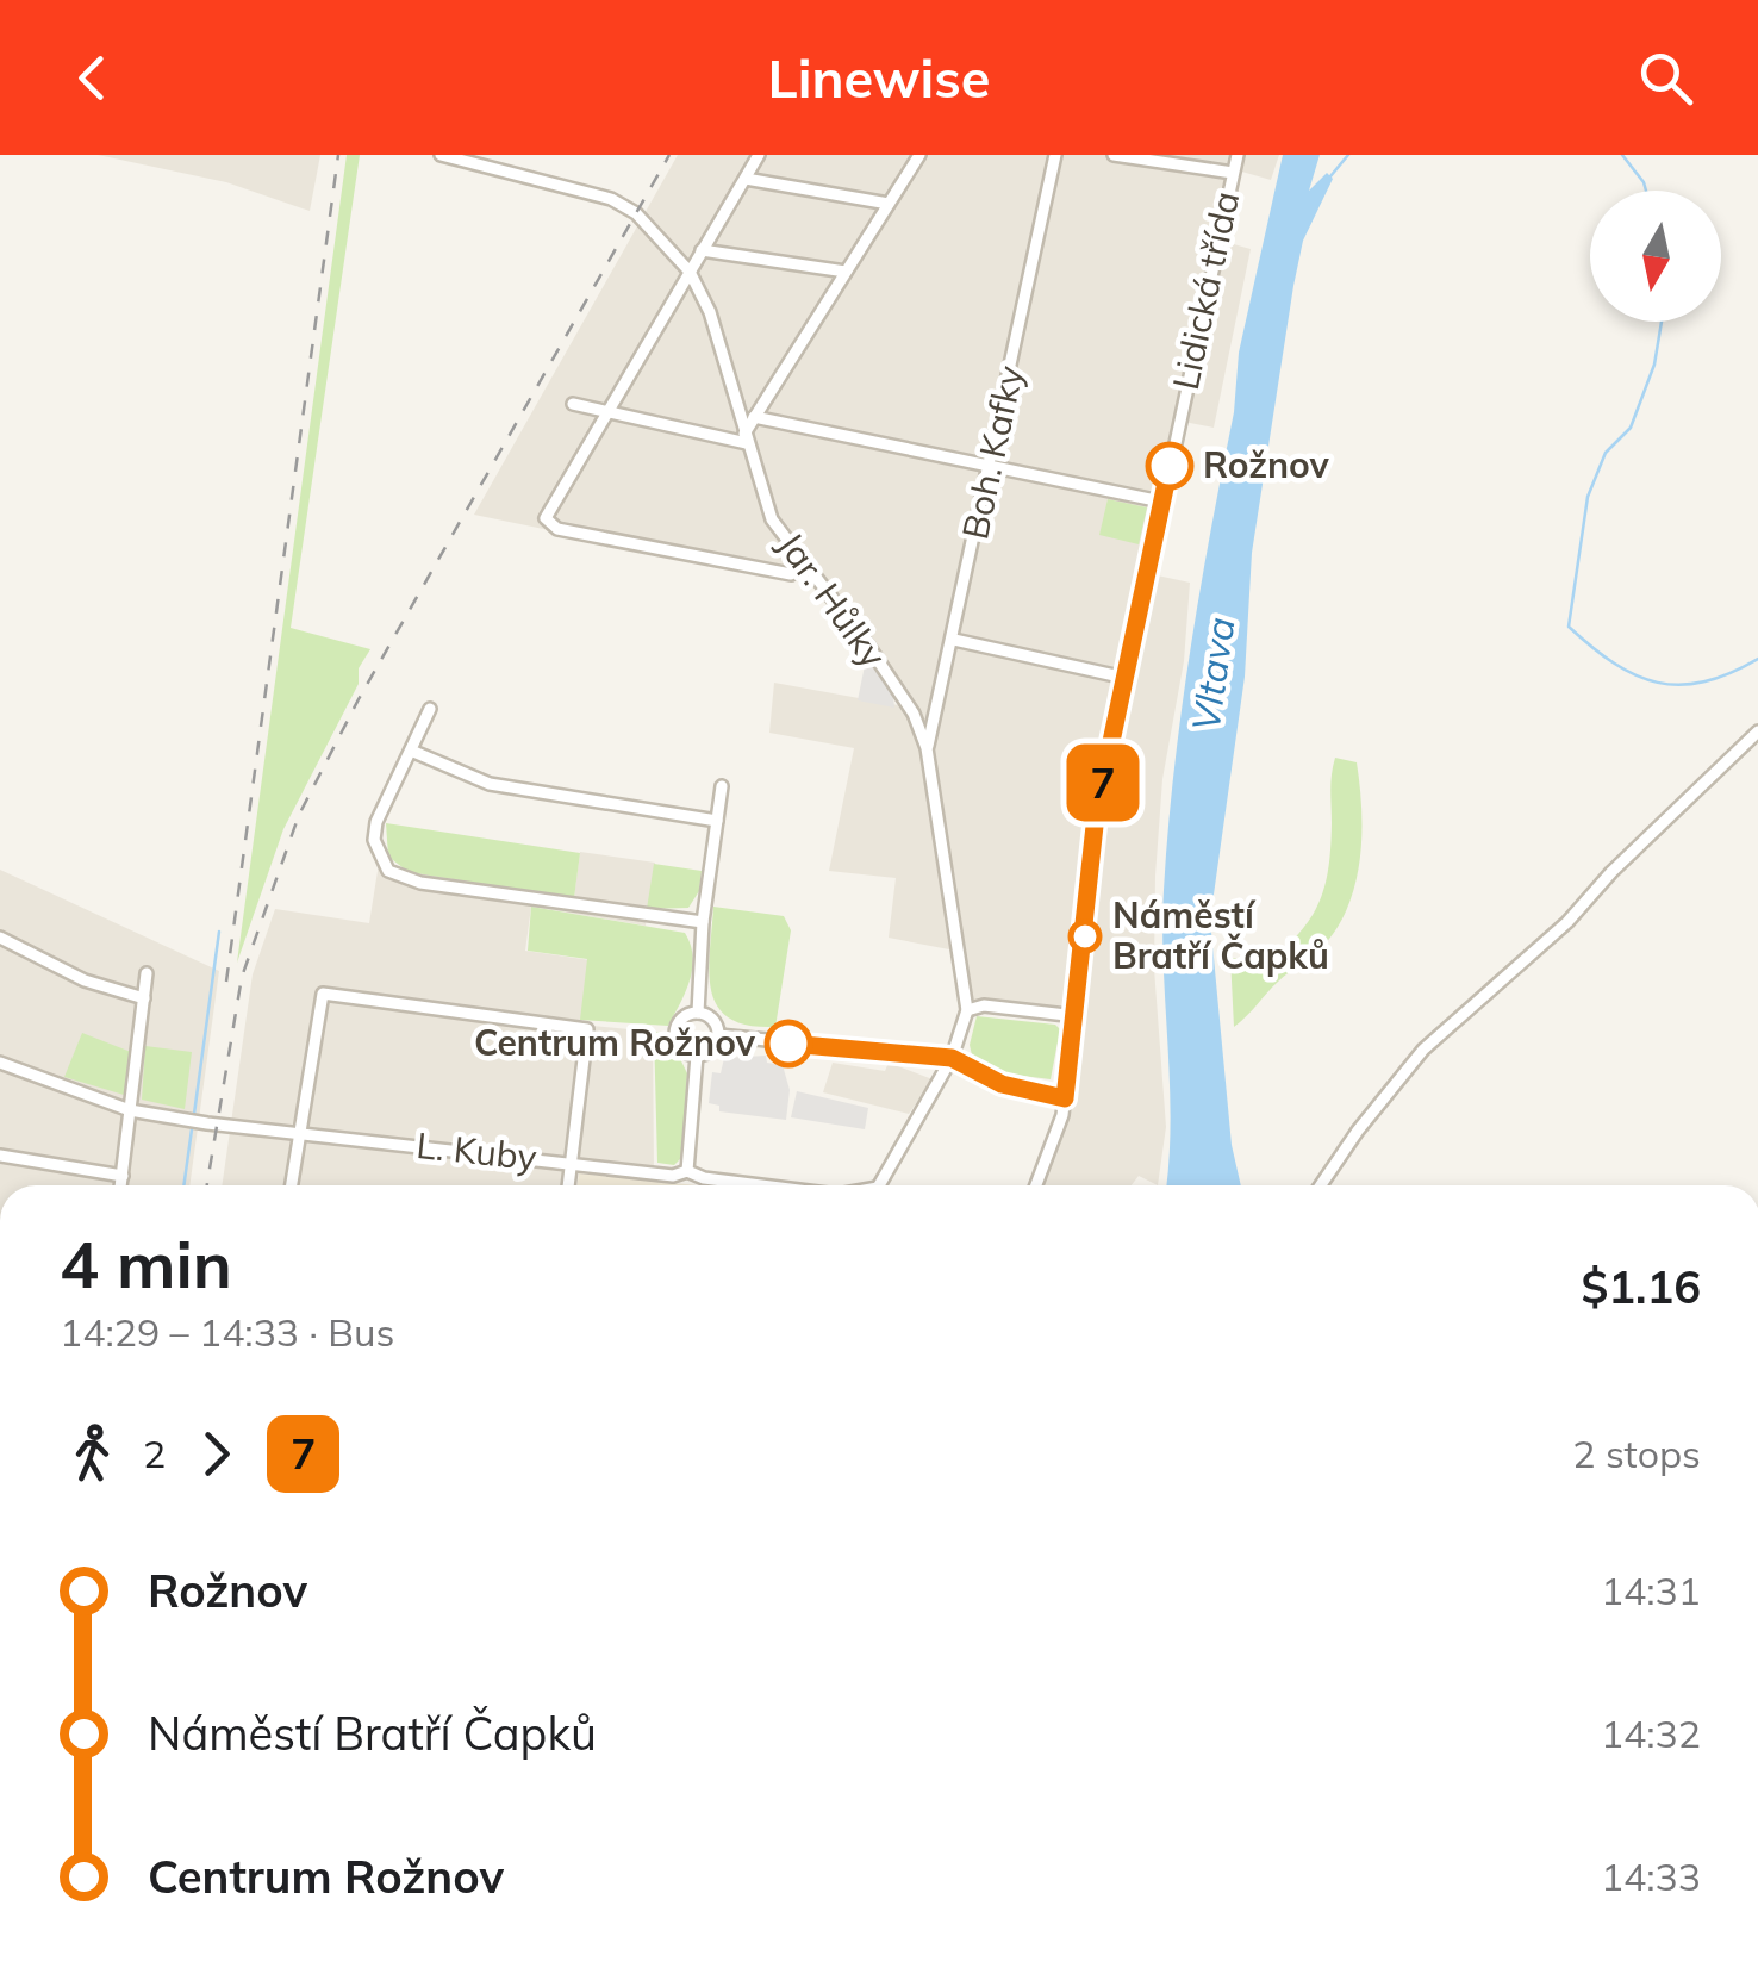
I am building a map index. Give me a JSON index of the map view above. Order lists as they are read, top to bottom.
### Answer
{
  "streets": {
    "street": [
      "Lidická třída",
      "Boh. Kafky",
      "Jar. Hůlky",
      "L. Kuby"
    ]
  },
  "crossings": [
    ["Boh. Kafky", "Jar. Hůlky"]
  ],
  "water": ["Vltava"],
  "places": ["Rožnov", "Náměstí Bratří Čapků", "Centrum Rožnov"],
  "lines": ["bus line 7"],
  "north": "bottom",
  "page": {
    "header": "Linewise",
    "on_map": "7",
    "heading": ["4 min", "14:29 – 14:33 · Bus", "$1.16"],
    "legs": ["2", "7", "2 stops"],
    "list": [
      {
        "name": "Rožnov",
        "value": "14:31"
      },
      {
        "name": "Náměstí Bratří Čapků",
        "value": "14:32"
      },
      {
        "name": "Centrum Rožnov",
        "value": "14:33"
      }
    ]
  }
}
